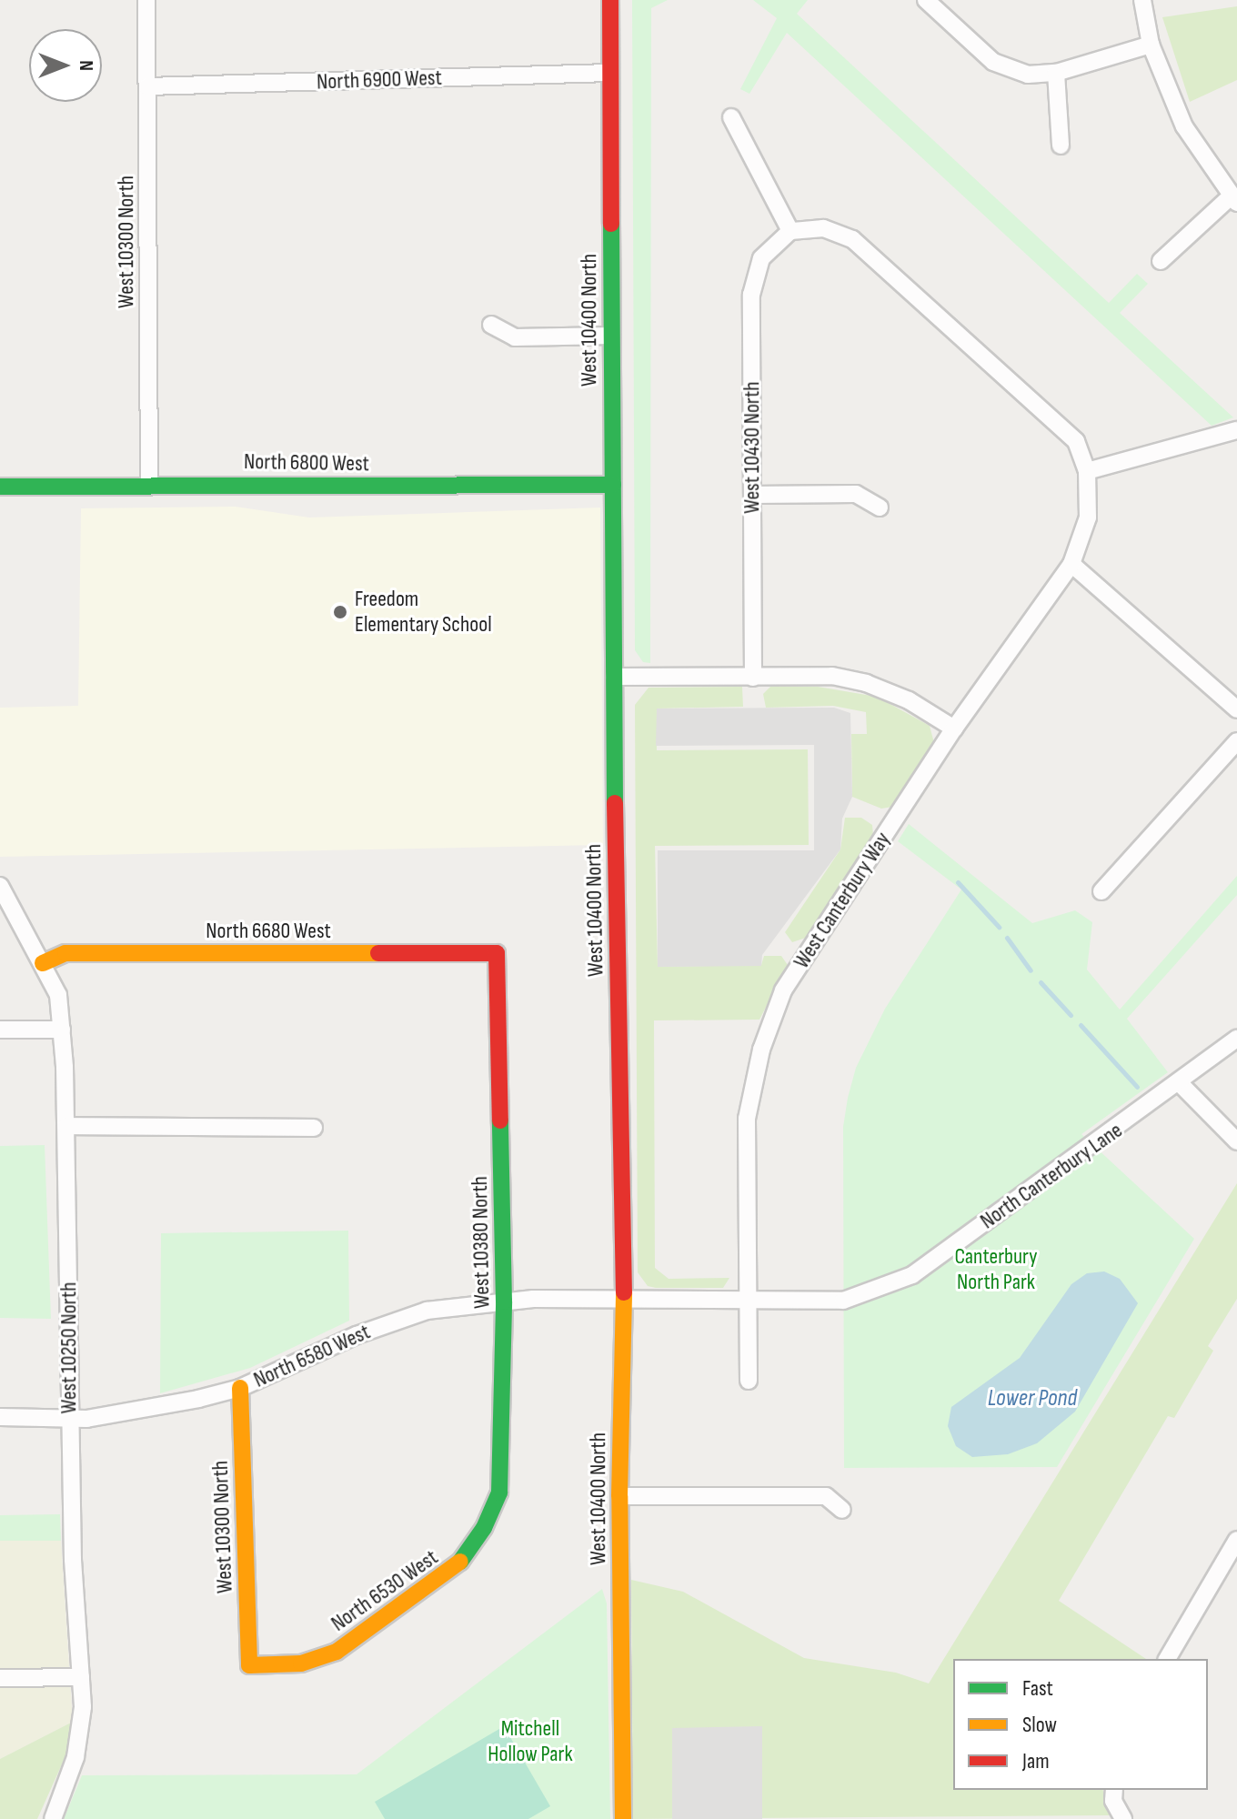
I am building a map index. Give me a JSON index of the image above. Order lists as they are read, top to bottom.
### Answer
{
  "streets": {
    "street": [
      "North 6900 West",
      "West 10300 North",
      "West 10400 North",
      "West 10430 North",
      "North 6800 West",
      "West Canterbury Way",
      "North 6680 West",
      "North Canterbury Lane",
      "West 10380 North",
      "West 10250 North",
      "North 6580 West",
      "North 6530 West"
    ]
  },
  "crossings": [
    ["North 6900 West", "West 10300 North"],
    ["North 6900 West", "West 10400 North"],
    ["West 10300 North", "North 6800 West"],
    ["West 10300 North", "North 6580 West"],
    ["West 10300 North", "North 6530 West"],
    ["West 10400 North", "North 6800 West"],
    ["West 10400 North", "North Canterbury Lane"],
    ["West 10400 North", "North 6580 West"],
    ["West Canterbury Way", "North Canterbury Lane"],
    ["North 6680 West", "West 10380 North"],
    ["North 6680 West", "West 10250 North"],
    ["North Canterbury Lane", "North 6580 West"],
    ["West 10380 North", "North 6580 West"],
    ["West 10380 North", "North 6530 West"],
    ["West 10250 North", "North 6580 West"]
  ],
  "water": ["Lower Pond"],
  "parks": ["Canterbury North Park", "Mitchell Hollow Park"],
  "places": ["Freedom Elementary School"],
  "legend": ["Fast", "Slow", "Jam"],
  "north": "right"
}
